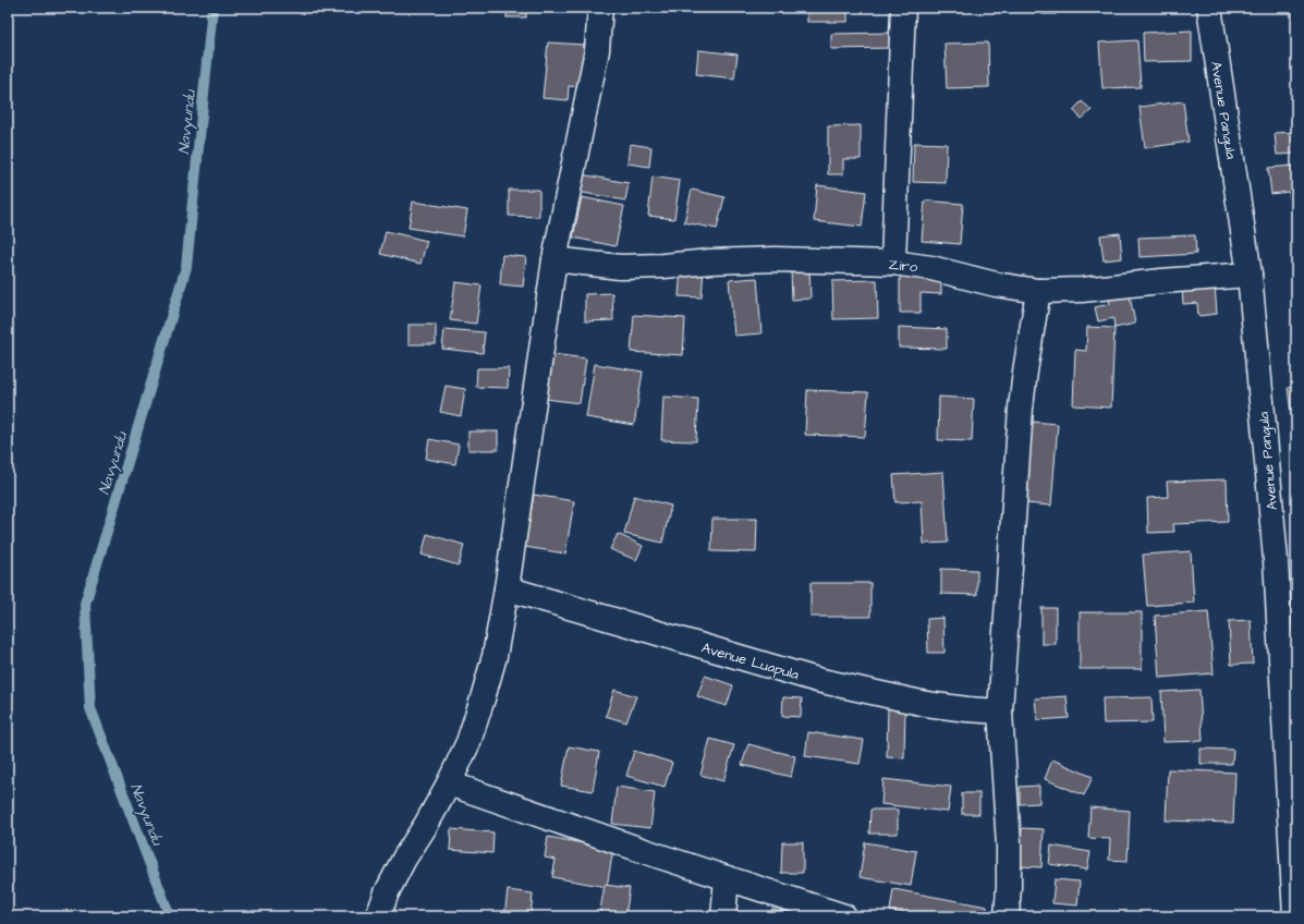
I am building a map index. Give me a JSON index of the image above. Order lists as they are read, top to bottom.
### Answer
{
  "streets": {
    "street": ["Avenue Pangula", "Ziro", "Avenue Luapula"]
  },
  "crossings": [
    ["Avenue Pangula", "Ziro"]
  ],
  "water": ["Navyundu"]
}
